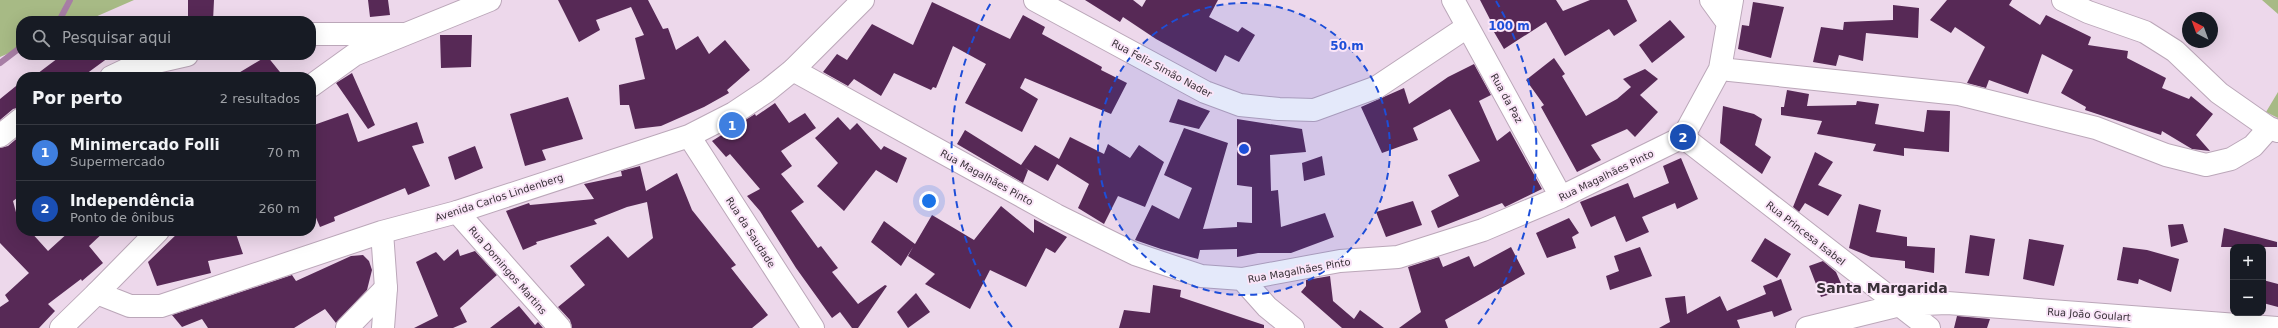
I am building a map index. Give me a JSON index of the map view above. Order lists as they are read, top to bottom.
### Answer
{
  "streets": {
    "street": [
      "Rua Feliz Simão Nader",
      "Rua da Paz",
      "Rua Magalhães Pinto",
      "Avenida Carlos Lindenberg",
      "Rua da Saudade",
      "Rua Princesa Isabel",
      "Rua Domingos Martins",
      "Rua João Goulart"
    ]
  },
  "crossings": [
    ["Rua Feliz Simão Nader", "Rua da Paz"],
    ["Rua da Paz", "Rua Magalhães Pinto"],
    ["Rua Magalhães Pinto", "Avenida Carlos Lindenberg"],
    ["Rua Magalhães Pinto", "Rua Princesa Isabel"],
    ["Avenida Carlos Lindenberg", "Rua da Saudade"],
    ["Avenida Carlos Lindenberg", "Rua Domingos Martins"],
    ["Rua Princesa Isabel", "Rua João Goulart"]
  ],
  "districts": ["Santa Margarida"],
  "north": "top left",
  "page": {
    "search": "Pesquisar aqui",
    "heading": ["Por perto", "2 resultados"],
    "pins": ["1", "2"],
    "list": [
      {
        "mark": "1",
        "name": "Minimercado Folli",
        "note": "Supermercado",
        "value": "70 m"
      },
      {
        "mark": "2",
        "name": "Independência",
        "note": "Ponto de ônibus",
        "value": "260 m"
      }
    ],
    "map_buttons": ["+", "−"]
  },
  "rings": ["100 m", "50 m"]
}
